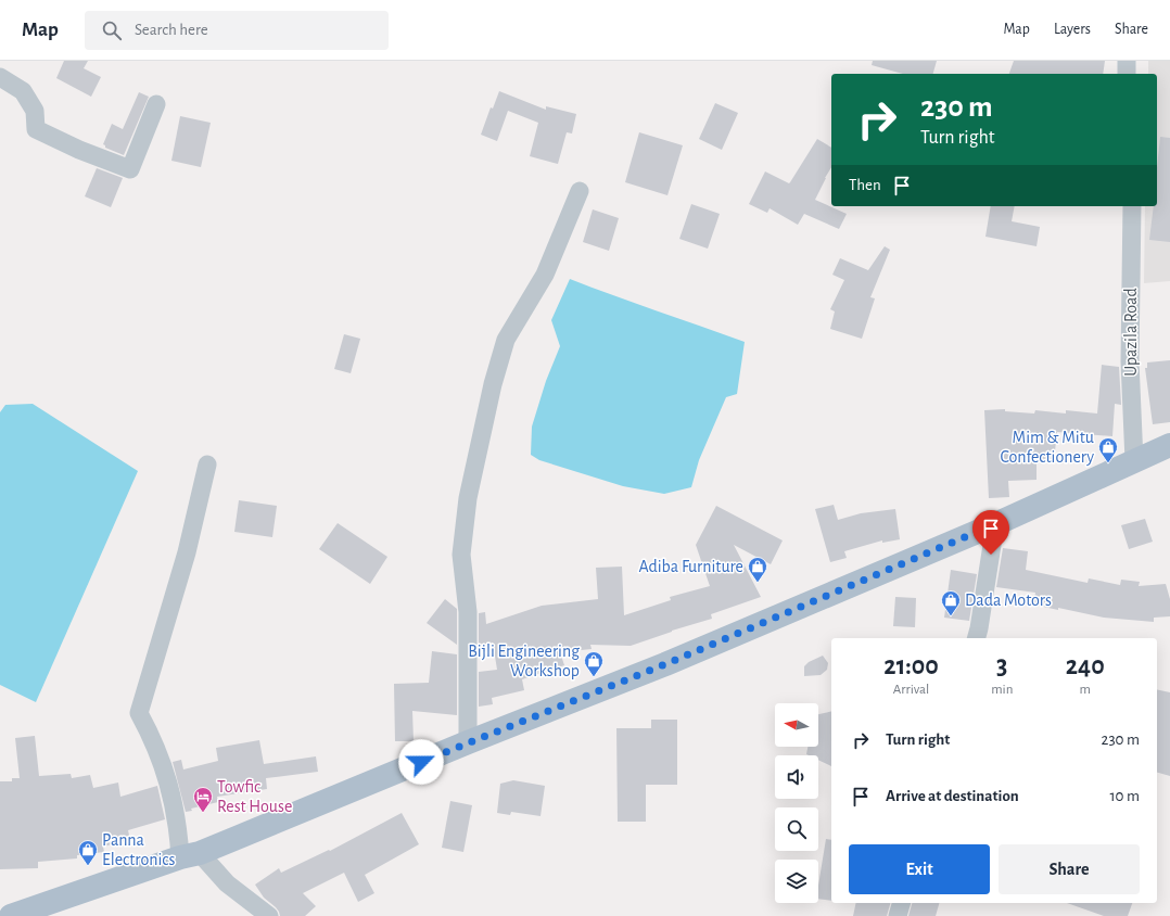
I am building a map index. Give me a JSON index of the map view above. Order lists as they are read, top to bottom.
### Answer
{
  "streets": {
    "street": ["Upazila Road"]
  },
  "places": {
    "shop": [
      "Mim & Mitu Confectionery",
      "Adiba Furniture",
      "Dada Motors",
      "Bijli Engineering Workshop",
      "Panna Electronics"
    ],
    "hotel": ["Towfic Rest House"]
  },
  "north": "left",
  "page": {
    "header": "Map",
    "search": "Search here",
    "nav": ["Map", "Layers", "Share"],
    "turn": ["230 m", "Turn right"],
    "then": "Then",
    "eta": [
      "21:00",
      "Arrival",
      "3",
      "min",
      "240",
      "m"
    ],
    "list": [
      {
        "name": "Turn right",
        "value": "230 m"
      },
      {
        "name": "Arrive at destination",
        "value": "10 m"
      }
    ],
    "buttons": ["Exit", "Share"]
  }
}
